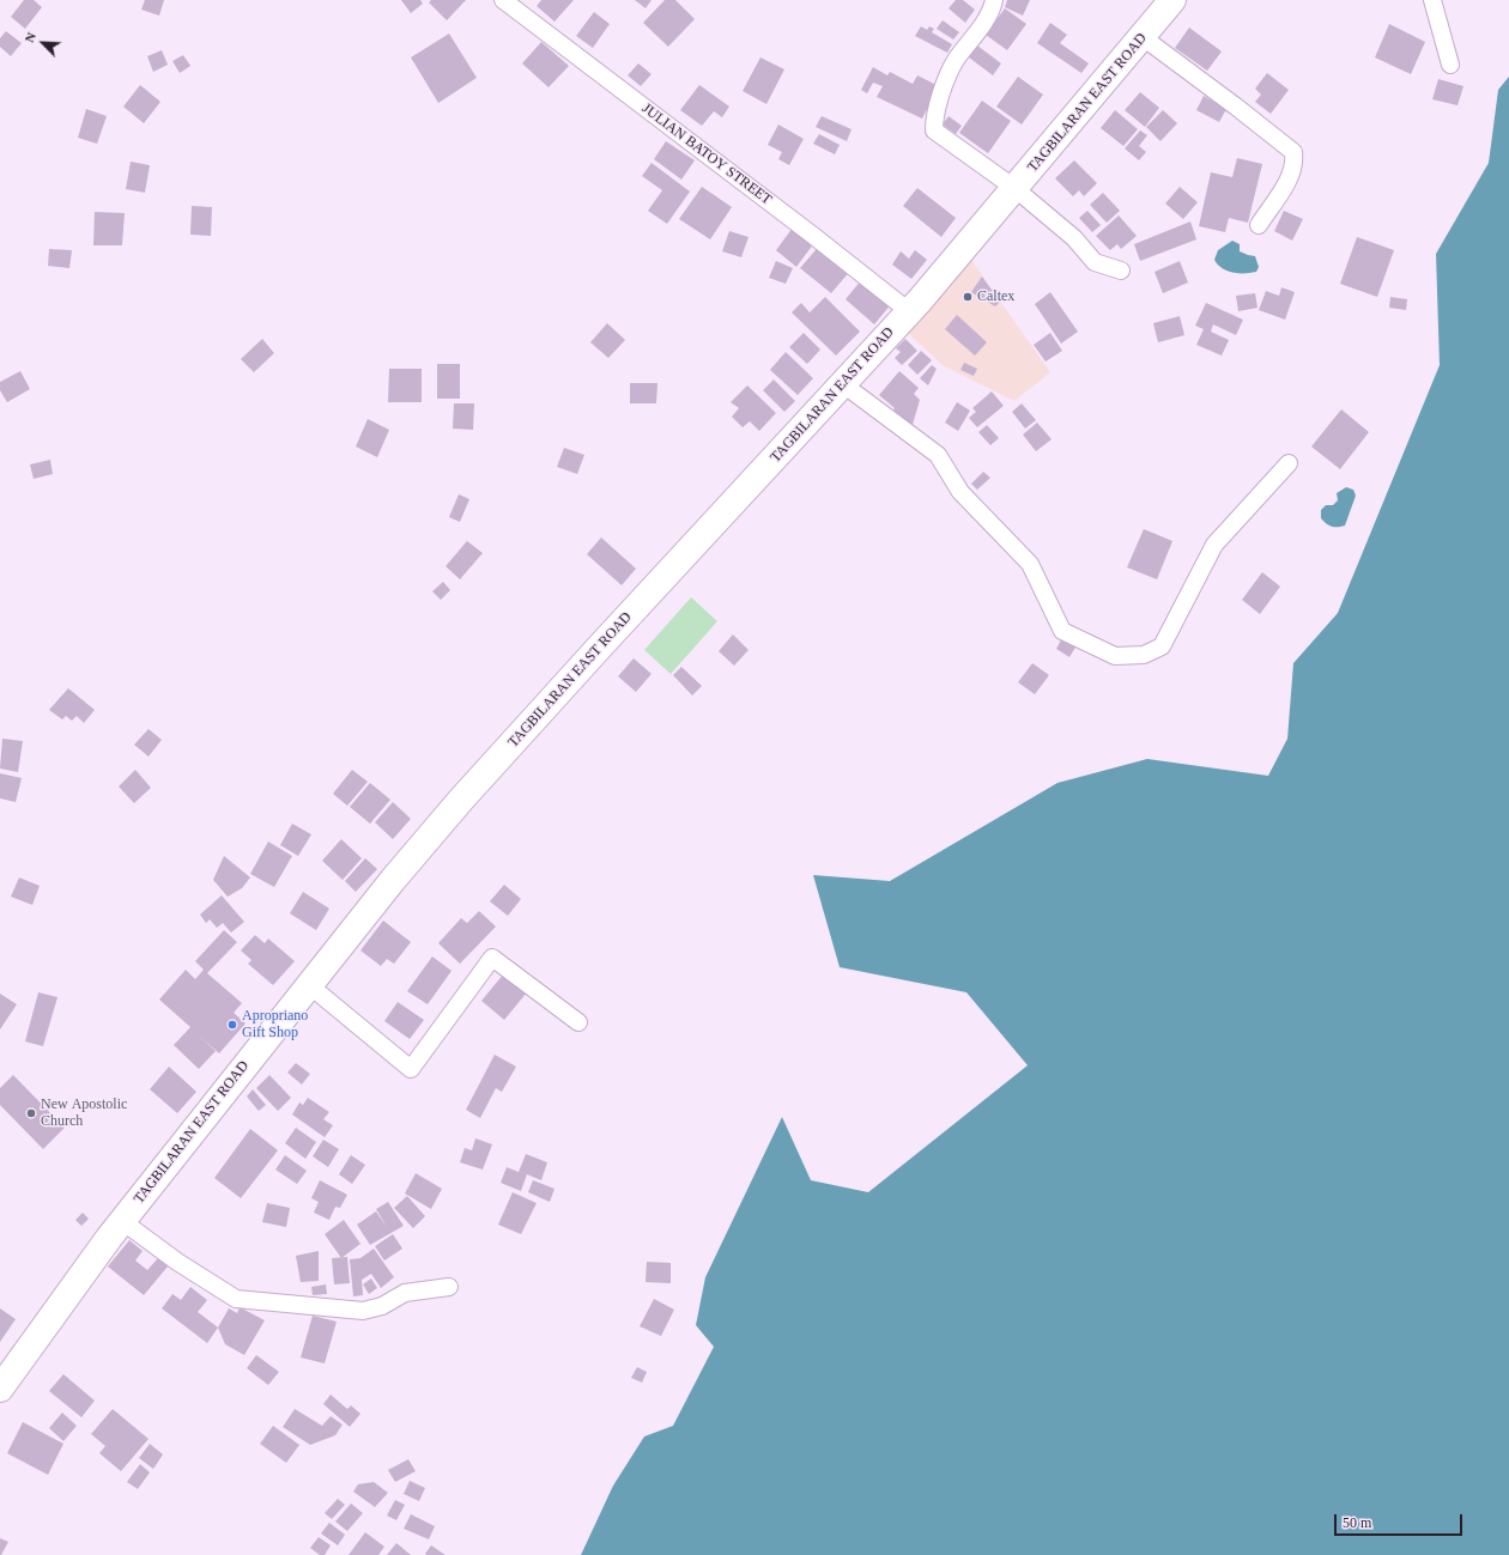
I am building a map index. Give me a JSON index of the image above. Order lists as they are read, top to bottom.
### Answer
{
  "streets": {
    "main road": ["TAGBILARAN EAST ROAD"],
    "street": ["JULIAN BATOY STREET"]
  },
  "crossings": [
    ["TAGBILARAN EAST ROAD", "JULIAN BATOY STREET"]
  ],
  "places": ["Caltex", "Apropriano Gift Shop", "New Apostolic Church"],
  "scale_bar": "50 m",
  "north": "top left"
}
